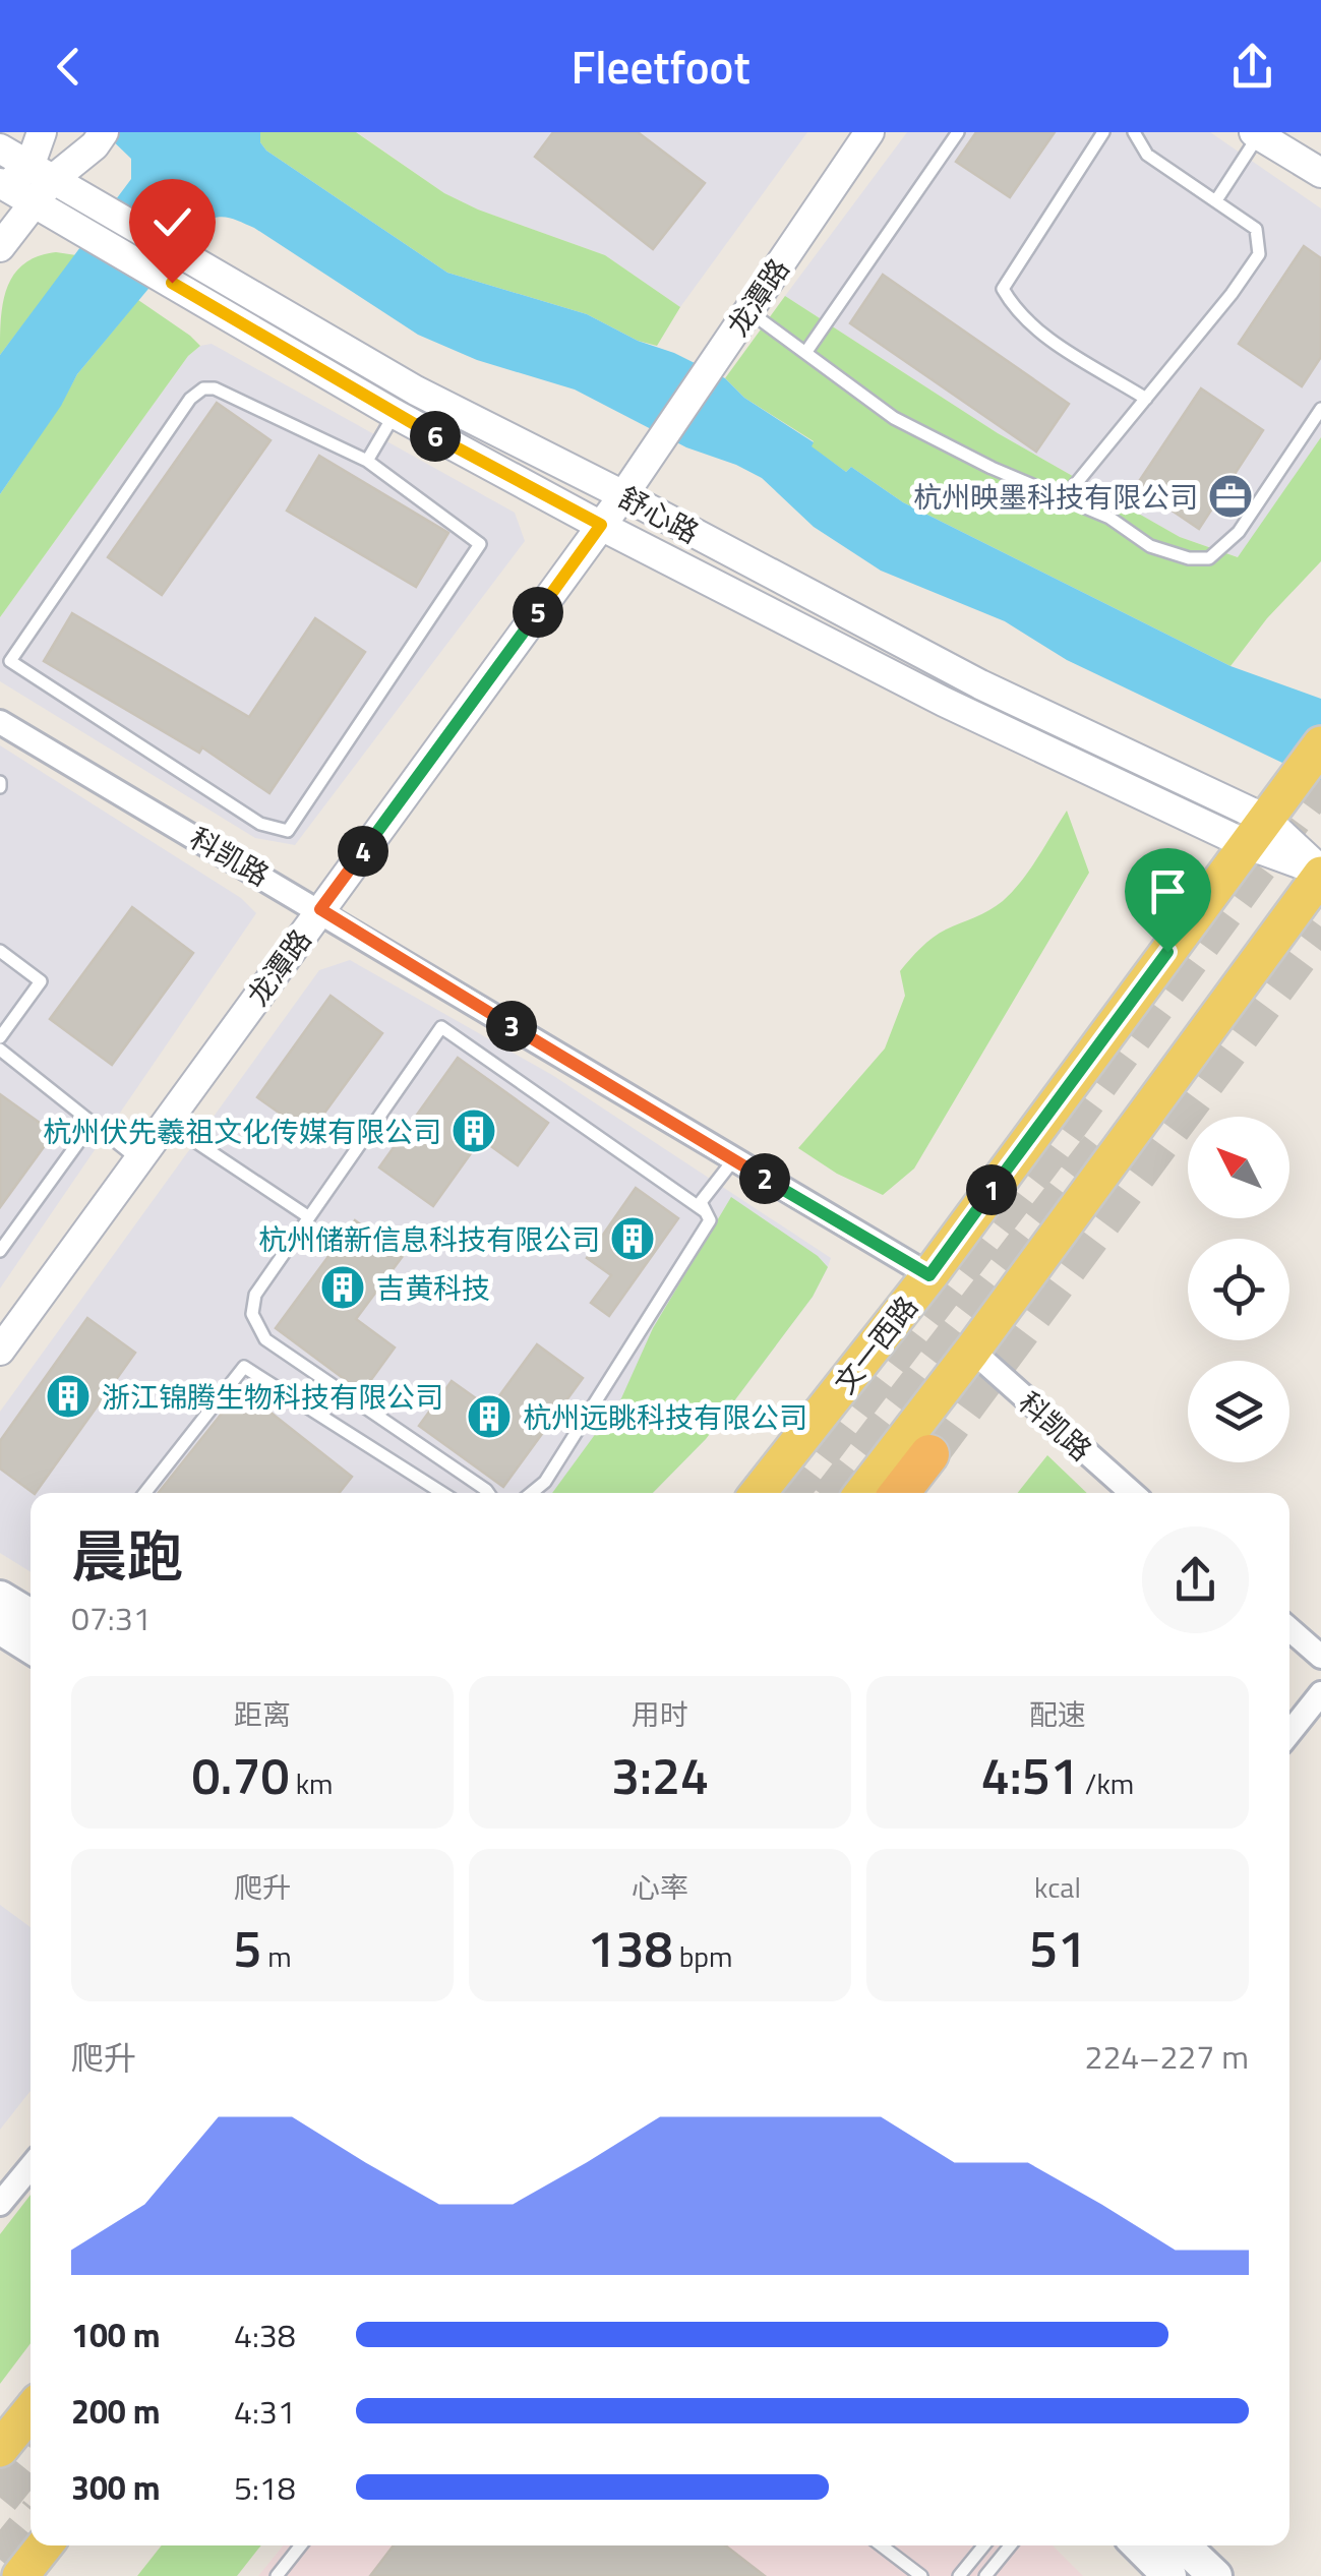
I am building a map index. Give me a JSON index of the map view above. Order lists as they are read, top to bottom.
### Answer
{
  "streets": {
    "main road": ["文一西路"],
    "street": ["龙潭路", "舒心路", "科凯路"]
  },
  "crossings": [
    ["龙潭路", "舒心路"],
    ["龙潭路", "科凯路"],
    ["舒心路", "文一西路"],
    ["科凯路", "文一西路"]
  ],
  "places": {
    "office": ["杭州映墨科技有限公司"],
    "building": [
      "杭州伏先羲祖文化传媒有限公司",
      "杭州储新信息科技有限公司",
      "吉黄科技",
      "浙江锦腾生物科技有限公司",
      "杭州远眺科技有限公司"
    ]
  },
  "north": "top left",
  "page": {
    "header": "Fleetfoot",
    "pins": [
      "6",
      "5",
      "4",
      "3",
      "2",
      "1"
    ],
    "heading": ["晨跑", "07:31"],
    "stats": [
      ["距离", "0.70 km"],
      ["用时", "3:24"],
      ["配速", "4:51 /km"],
      ["爬升", "5 m"],
      ["心率", "138 bpm"],
      ["kcal", "51"]
    ],
    "chart": ["爬升", "224–227 m"],
    "list": [
      {
        "name": "100 m",
        "note": "4:38"
      },
      {
        "name": "200 m",
        "note": "4:31"
      },
      {
        "name": "300 m",
        "note": "5:18"
      }
    ]
  }
}
